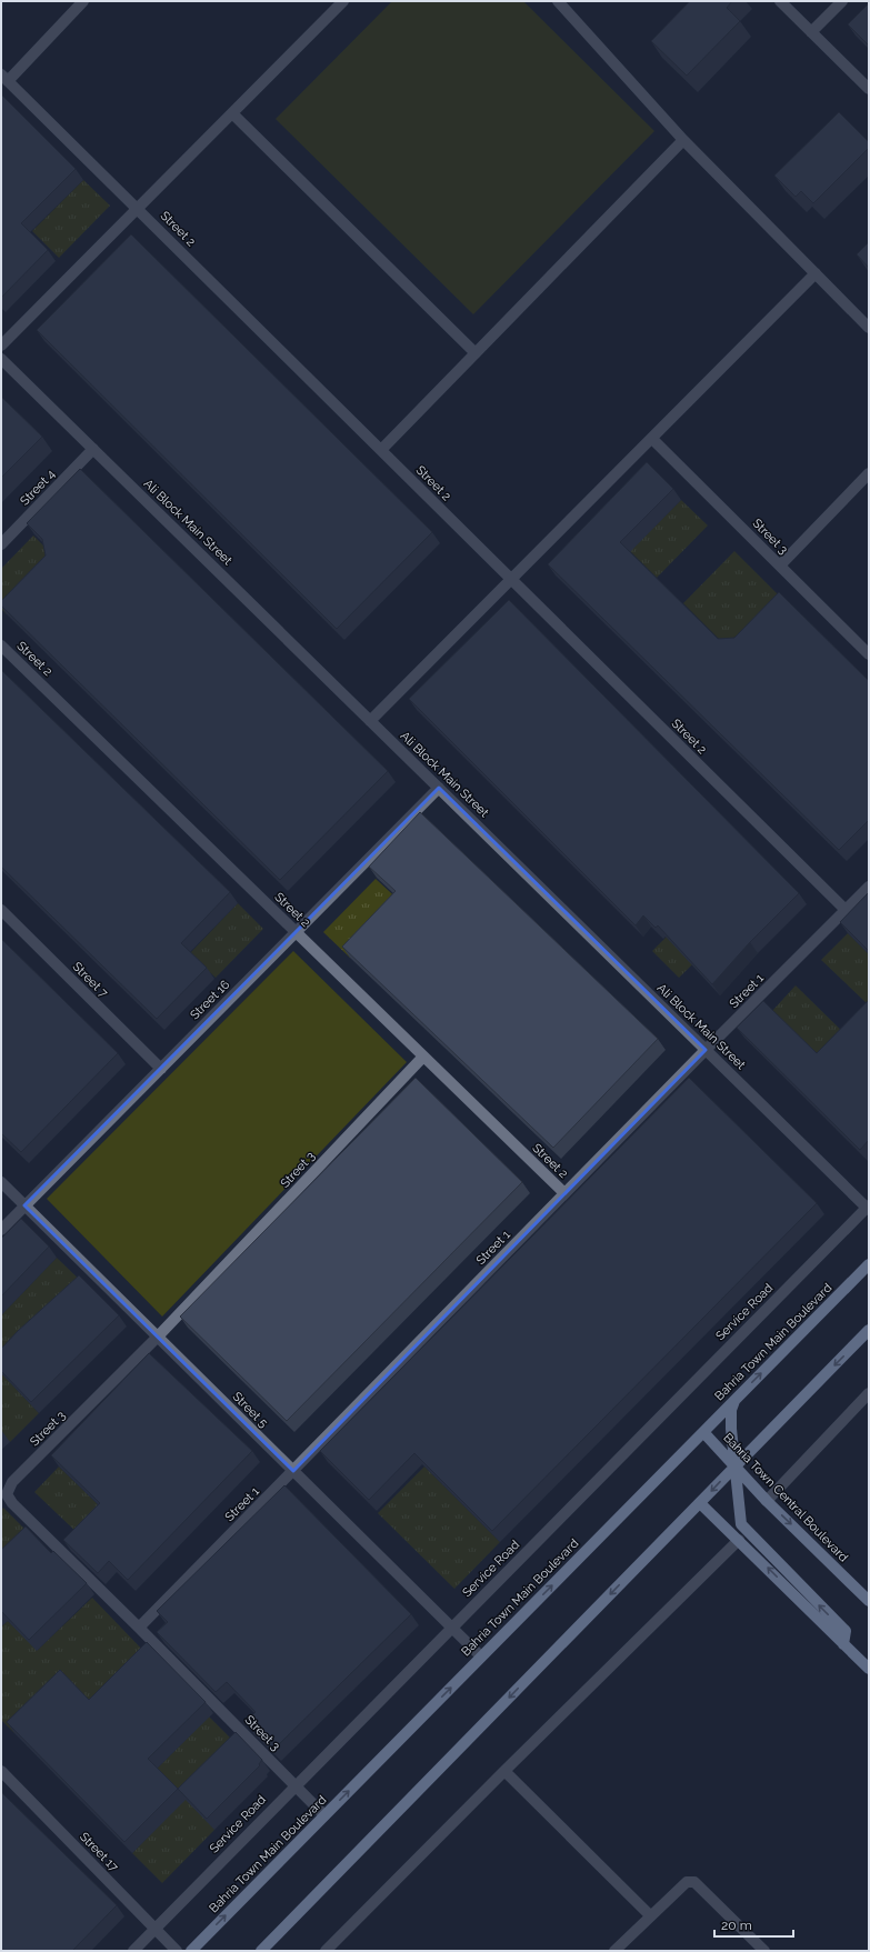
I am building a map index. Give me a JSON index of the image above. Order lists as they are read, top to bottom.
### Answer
{
  "streets": {
    "main road": ["Bahria Town Main Boulevard", "Bahria Town Central Boulevard"],
    "street": [
      "Street 2",
      "Street 4",
      "Ali Block Main Street",
      "Street 3",
      "Street 7",
      "Street 1",
      "Street 16",
      "Service Road",
      "Street 5",
      "Street 17"
    ]
  },
  "crossings": [
    ["Street 2", "Street 3"],
    ["Street 2", "Street 1"],
    ["Street 2", "Street 16"],
    ["Street 4", "Ali Block Main Street"],
    ["Ali Block Main Street", "Street 1"],
    ["Ali Block Main Street", "Street 16"],
    ["Ali Block Main Street", "Service Road"],
    ["Street 3", "Street 1"],
    ["Street 3", "Service Road"],
    ["Street 3", "Bahria Town Main Boulevard"],
    ["Street 3", "Street 5"],
    ["Street 7", "Street 16"],
    ["Street 1", "Street 5"],
    ["Street 16", "Street 5"],
    ["Service Road", "Street 5"],
    ["Service Road", "Street 17"],
    ["Bahria Town Main Boulevard", "Street 5"],
    ["Bahria Town Main Boulevard", "Bahria Town Central Boulevard"]
  ],
  "scale_bar": "20 m"
}
